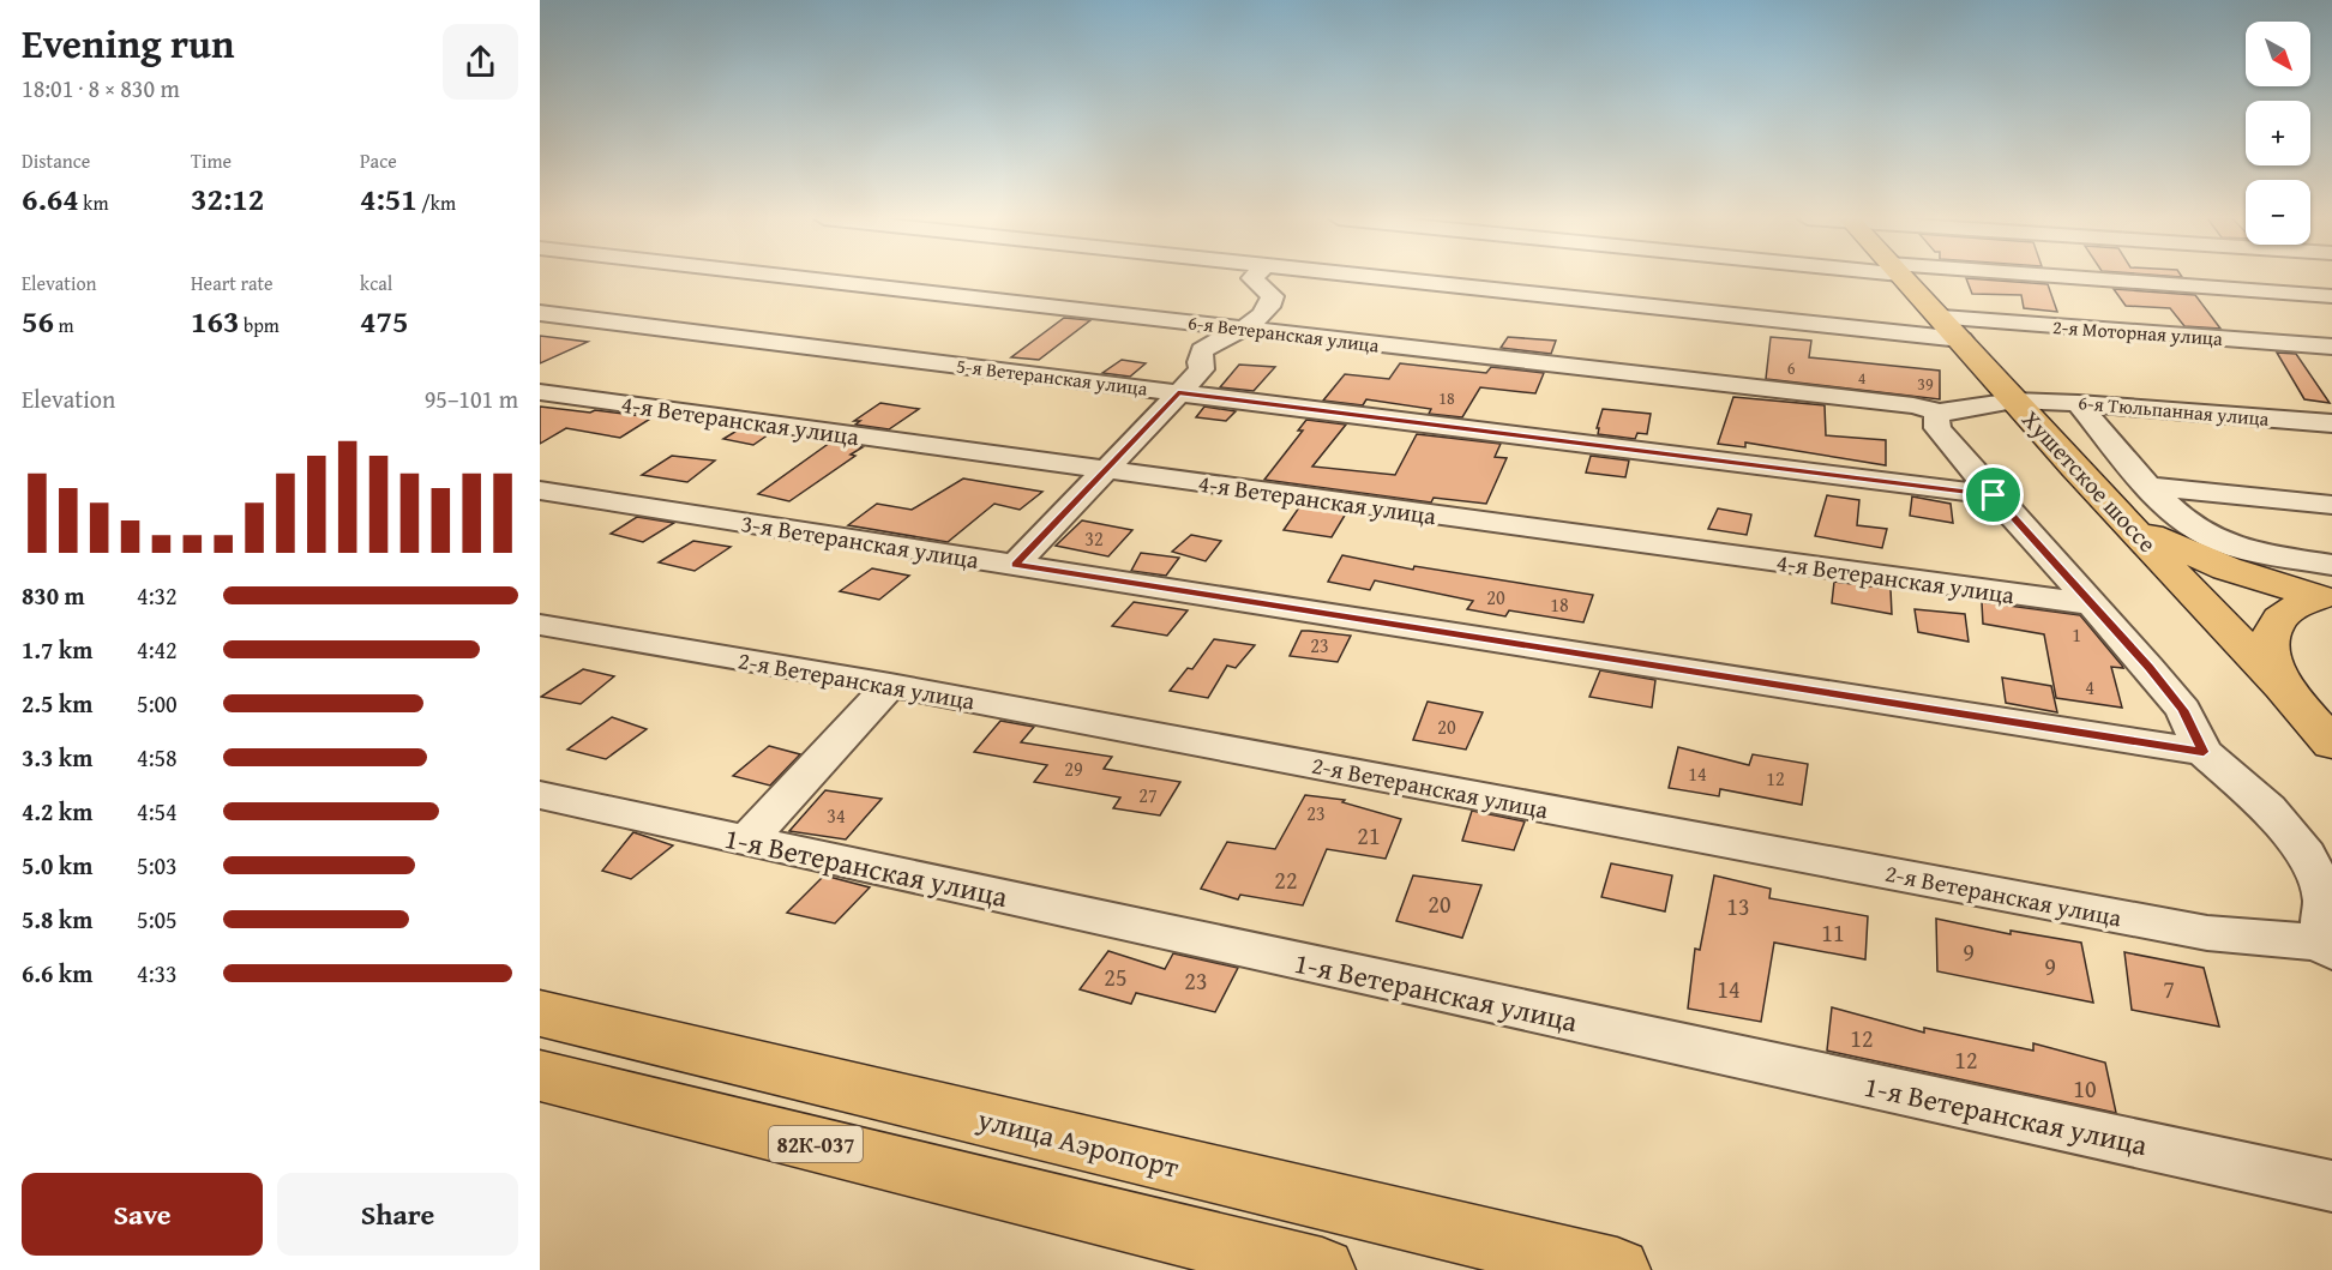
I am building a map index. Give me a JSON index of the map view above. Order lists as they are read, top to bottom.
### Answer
{
  "streets": {
    "main road": ["Хушетское шоссе", "улица Аэропорт", "82К-037"],
    "street": [
      "2-я Моторная улица",
      "6-я Ветеранская улица",
      "5-я Ветеранская улица",
      "6-я Тюльпанная улица",
      "4-я Ветеранская улица",
      "3-я Ветеранская улица",
      "2-я Ветеранская улица",
      "1-я Ветеранская улица"
    ]
  },
  "crossings": [
    ["2-я Моторная улица", "Хушетское шоссе"],
    ["6-я Тюльпанная улица", "Хушетское шоссе"]
  ],
  "house_numbers": [
    "6",
    "4",
    "39",
    "18",
    "32",
    "20",
    "18",
    "1",
    "23",
    "4",
    "20",
    "29",
    "14",
    "12",
    "27",
    "23",
    "34",
    "21",
    "22",
    "20",
    "13",
    "11",
    "9",
    "9",
    "25",
    "23",
    "14",
    "7",
    "12",
    "12",
    "10"
  ],
  "north": "bottom right",
  "page": {
    "heading": ["Evening run", "18:01 · 8 × 830 m"],
    "map_buttons": ["+", "−"],
    "stats": [
      ["Distance", "6.64 km"],
      ["Time", "32:12"],
      ["Pace", "4:51 /km"],
      ["Elevation", "56 m"],
      ["Heart rate", "163 bpm"],
      ["kcal", "475"]
    ],
    "chart": ["Elevation", "95–101 m"],
    "list": [
      {
        "name": "830 m",
        "note": "4:32"
      },
      {
        "name": "1.7 km",
        "note": "4:42"
      },
      {
        "name": "2.5 km",
        "note": "5:00"
      },
      {
        "name": "3.3 km",
        "note": "4:58"
      },
      {
        "name": "4.2 km",
        "note": "4:54"
      },
      {
        "name": "5.0 km",
        "note": "5:03"
      },
      {
        "name": "5.8 km",
        "note": "5:05"
      },
      {
        "name": "6.6 km",
        "note": "4:33"
      }
    ],
    "buttons": ["Save", "Share"]
  }
}
